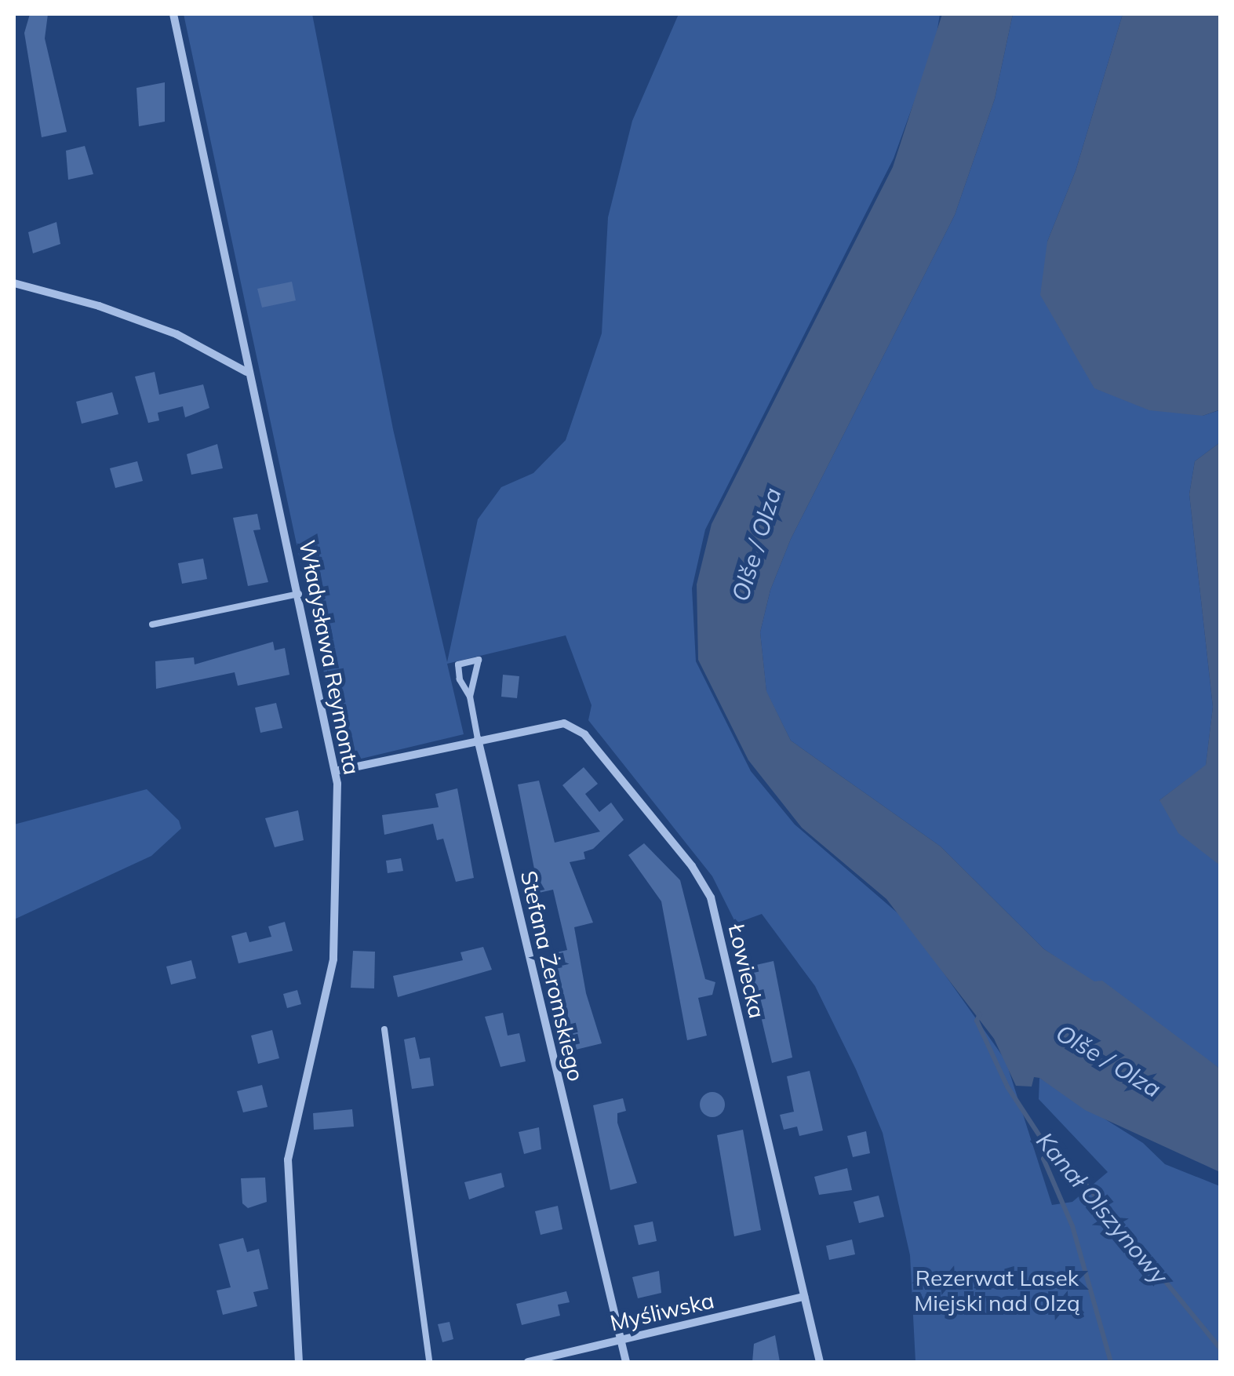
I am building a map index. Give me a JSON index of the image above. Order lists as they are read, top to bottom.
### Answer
{
  "streets": {
    "street": [
      "Władysława Reymonta",
      "Łowiecka",
      "Stefana Żeromskiego",
      "Myśliwska"
    ]
  },
  "crossings": [
    ["Łowiecka", "Stefana Żeromskiego"],
    ["Łowiecka", "Myśliwska"],
    ["Stefana Żeromskiego", "Myśliwska"]
  ],
  "water": ["Olše / Olza", "Kanał Olszynowy"],
  "parks": ["Rezerwat Lasek Miejski nad Olzą"]
}
